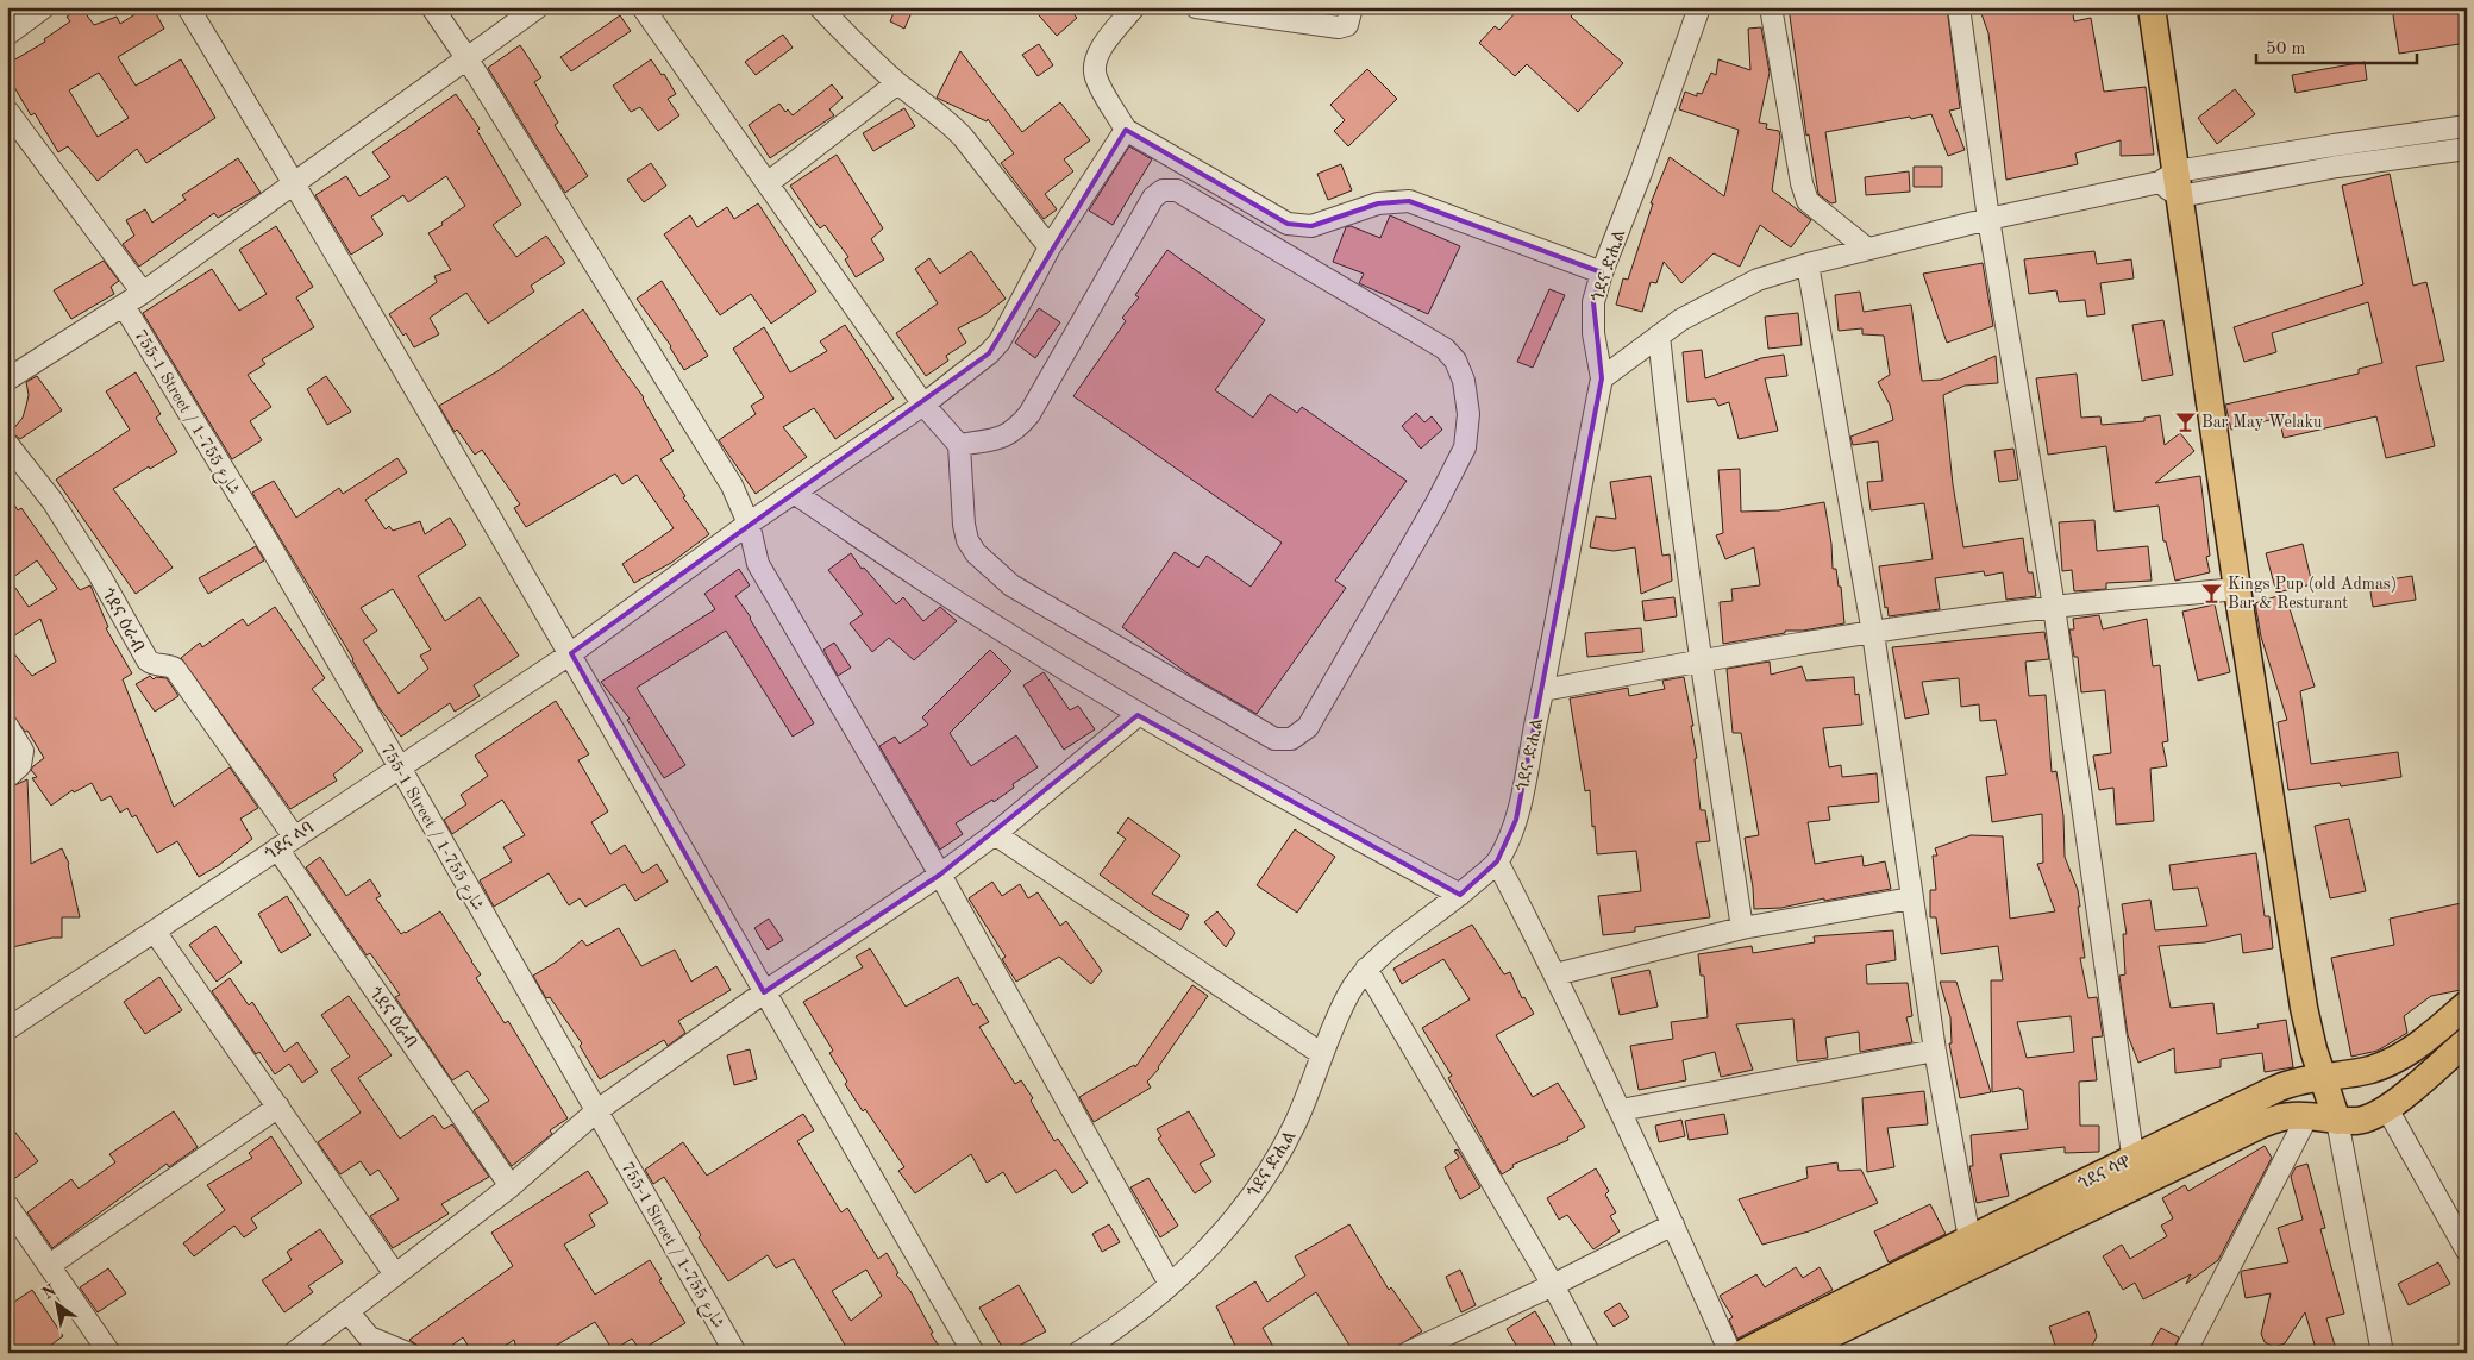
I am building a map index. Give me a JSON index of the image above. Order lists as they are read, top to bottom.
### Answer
{
  "streets": {
    "main road": ["ጎደና ሳዋ"],
    "street": [
      "ጎደና ድሒል",
      "755-1 Street / شارع 755-1",
      "ጎደና ዕራብ",
      "ጎደና ላባ"
    ]
  },
  "crossings": [
    ["755-1 Street / شارع 755-1", "ጎደና ላባ"],
    ["ጎደና ዕራብ", "ጎደና ላባ"]
  ],
  "places": {
    "bar": ["Bar May Welaku", "Kings Pup (old Admas) Bar & Resturant"]
  },
  "scale_bar": "50 m",
  "north": "top left"
}
